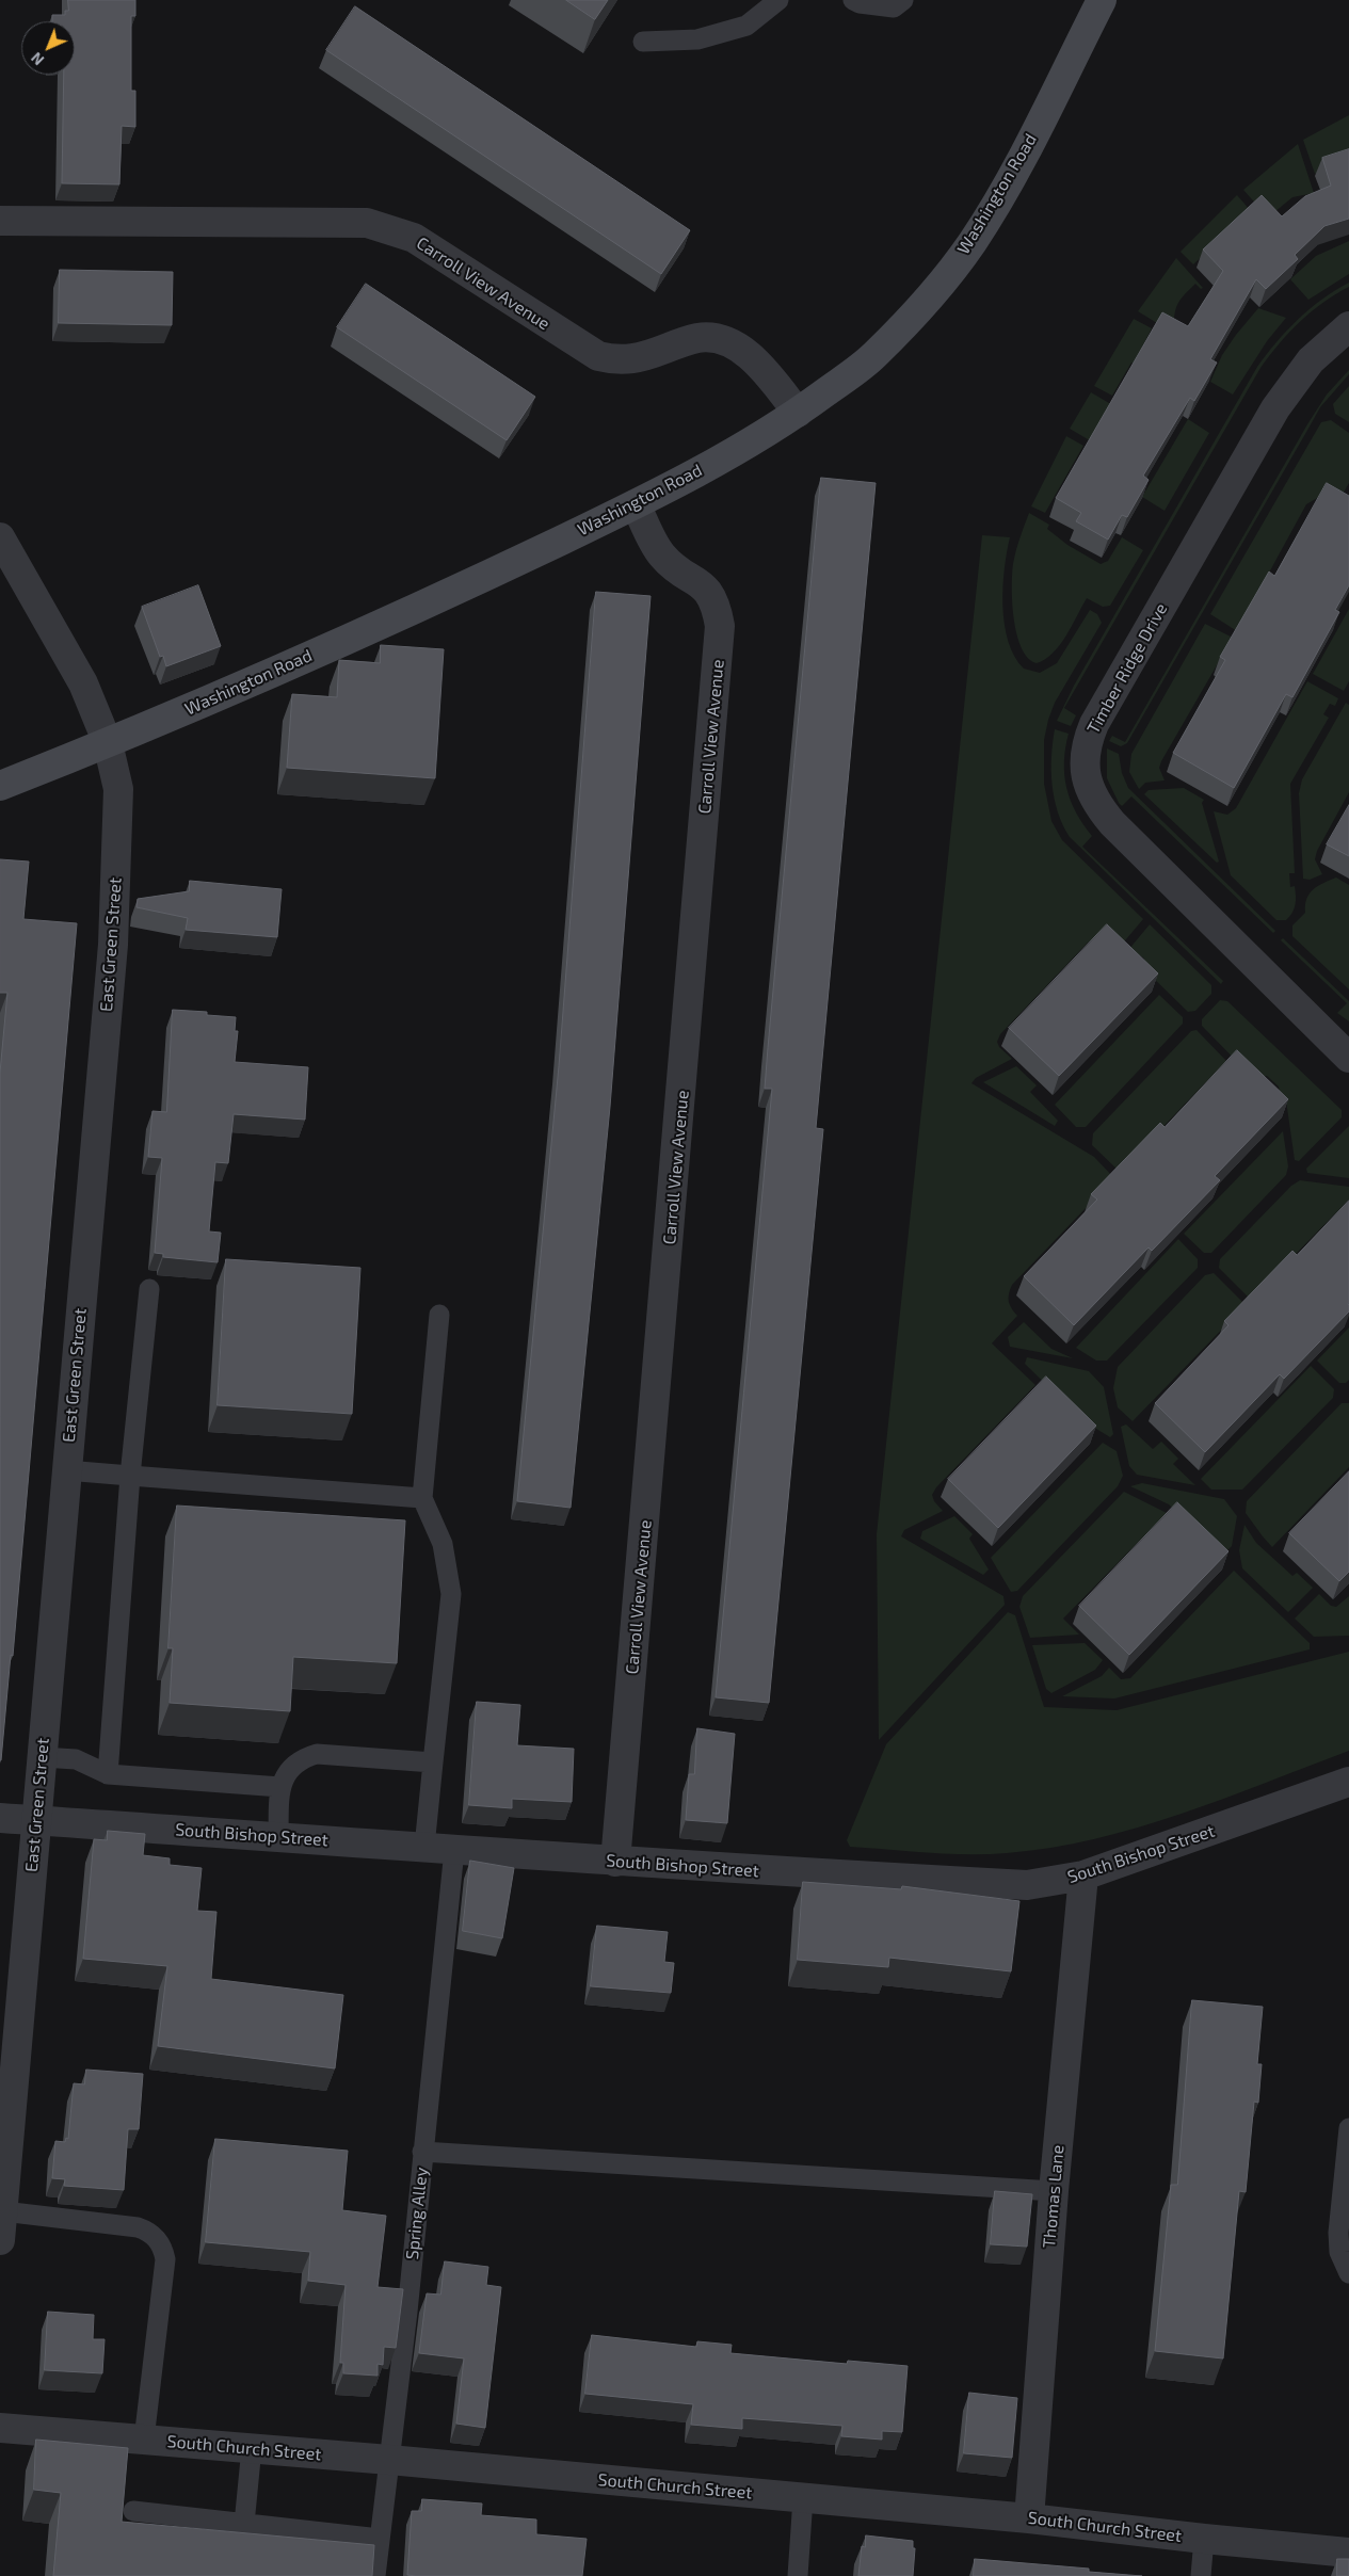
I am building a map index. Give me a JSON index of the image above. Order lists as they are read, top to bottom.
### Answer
{
  "streets": {
    "main road": ["Washington Road"],
    "street": [
      "Carroll View Avenue",
      "Timber Ridge Drive",
      "East Green Street",
      "South Bishop Street",
      "Thomas Lane",
      "South Church Street"
    ],
    "lane": ["Spring Alley"]
  },
  "crossings": [
    ["Washington Road", "Carroll View Avenue"],
    ["Washington Road", "East Green Street"],
    ["Carroll View Avenue", "South Bishop Street"],
    ["East Green Street", "South Bishop Street"],
    ["South Bishop Street", "Thomas Lane"],
    ["South Bishop Street", "Spring Alley"],
    ["Thomas Lane", "South Church Street"],
    ["Spring Alley", "South Church Street"]
  ],
  "north": "bottom left"
}
